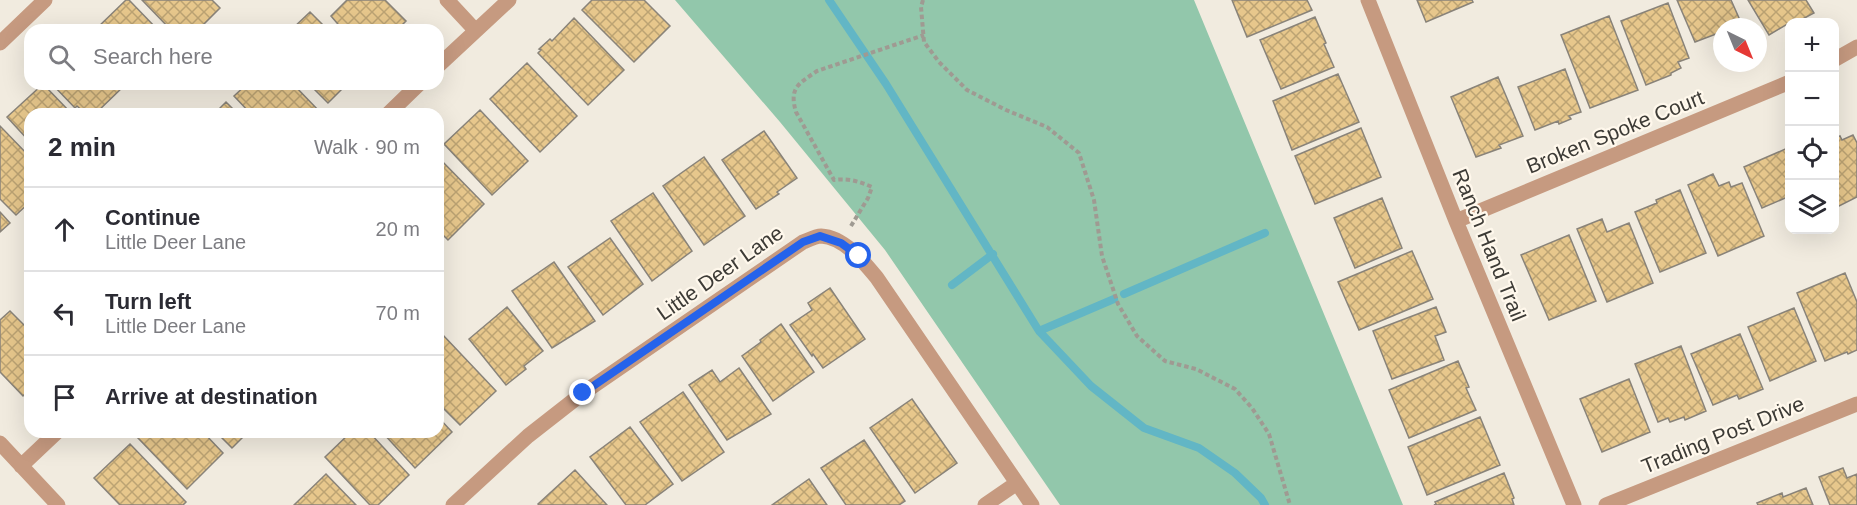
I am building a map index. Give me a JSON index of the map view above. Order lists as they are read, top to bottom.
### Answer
{
  "streets": {
    "street": [
      "Broken Spoke Court",
      "Ranch Hand Trail",
      "Little Deer Lane",
      "Trading Post Drive"
    ]
  },
  "crossings": [
    ["Broken Spoke Court", "Ranch Hand Trail"]
  ],
  "north": "bottom right",
  "page": {
    "map_buttons": ["+", "−"],
    "search": "Search here",
    "heading": ["2 min", "Walk · 90 m"],
    "list": [
      ["Continue", "Little Deer Lane", "20 m"],
      ["Turn left", "Little Deer Lane", "70 m"],
      "Arrive at destination"
    ]
  }
}
